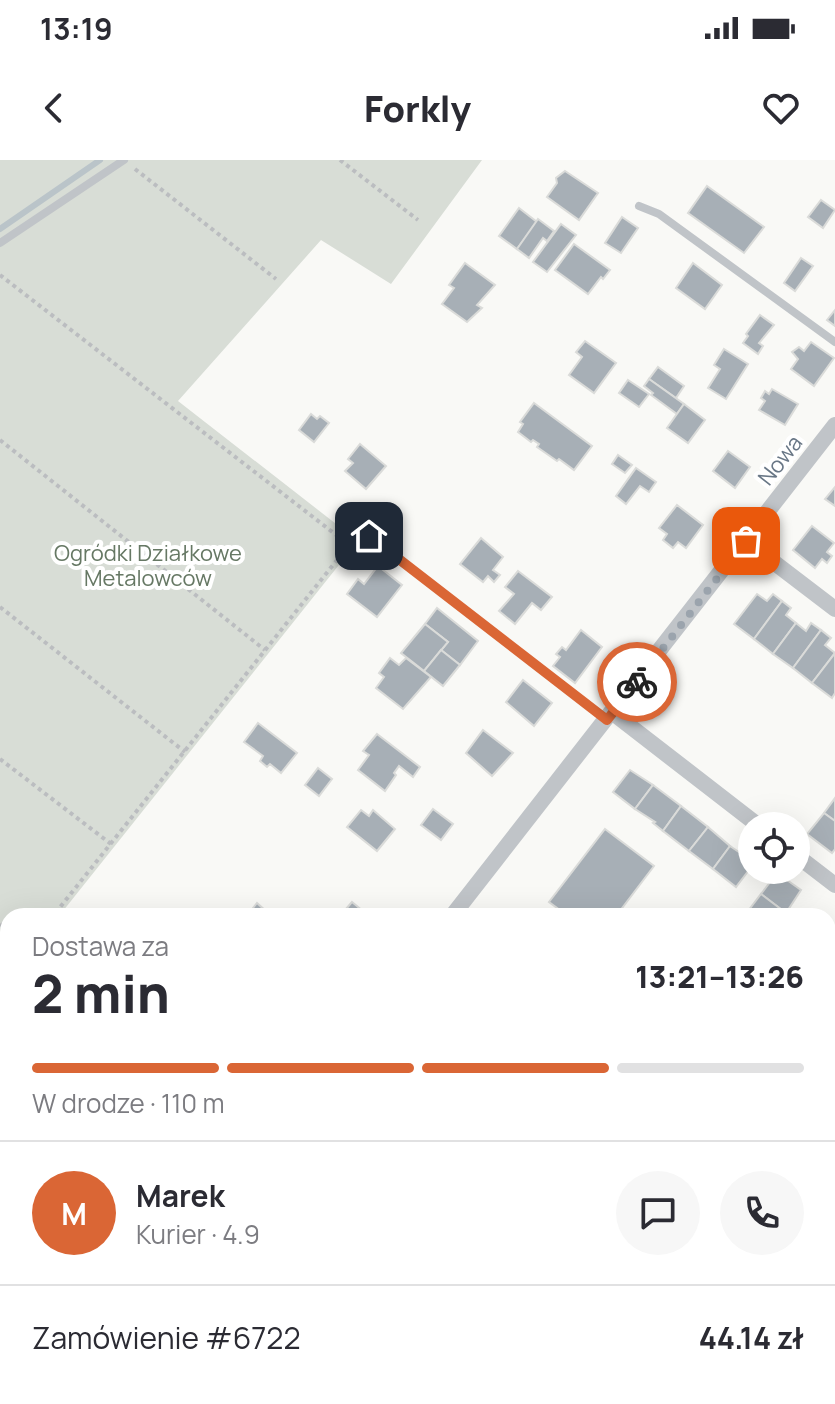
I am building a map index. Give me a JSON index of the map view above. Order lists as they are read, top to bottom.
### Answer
{
  "streets": {
    "street": ["Nowa"]
  },
  "parks": ["Ogródki Działkowe Metalowców"],
  "page": {
    "status": "13:19",
    "header": "Forkly",
    "heading": ["2 min", "Dostawa za", "13:21–13:26"],
    "panel": [
      "Marek",
      "Kurier · 4.9",
      "Zamówienie #6722",
      "44.14 zł"
    ],
    "bar": "W drodze · 110 m",
    "round": "M"
  }
}
